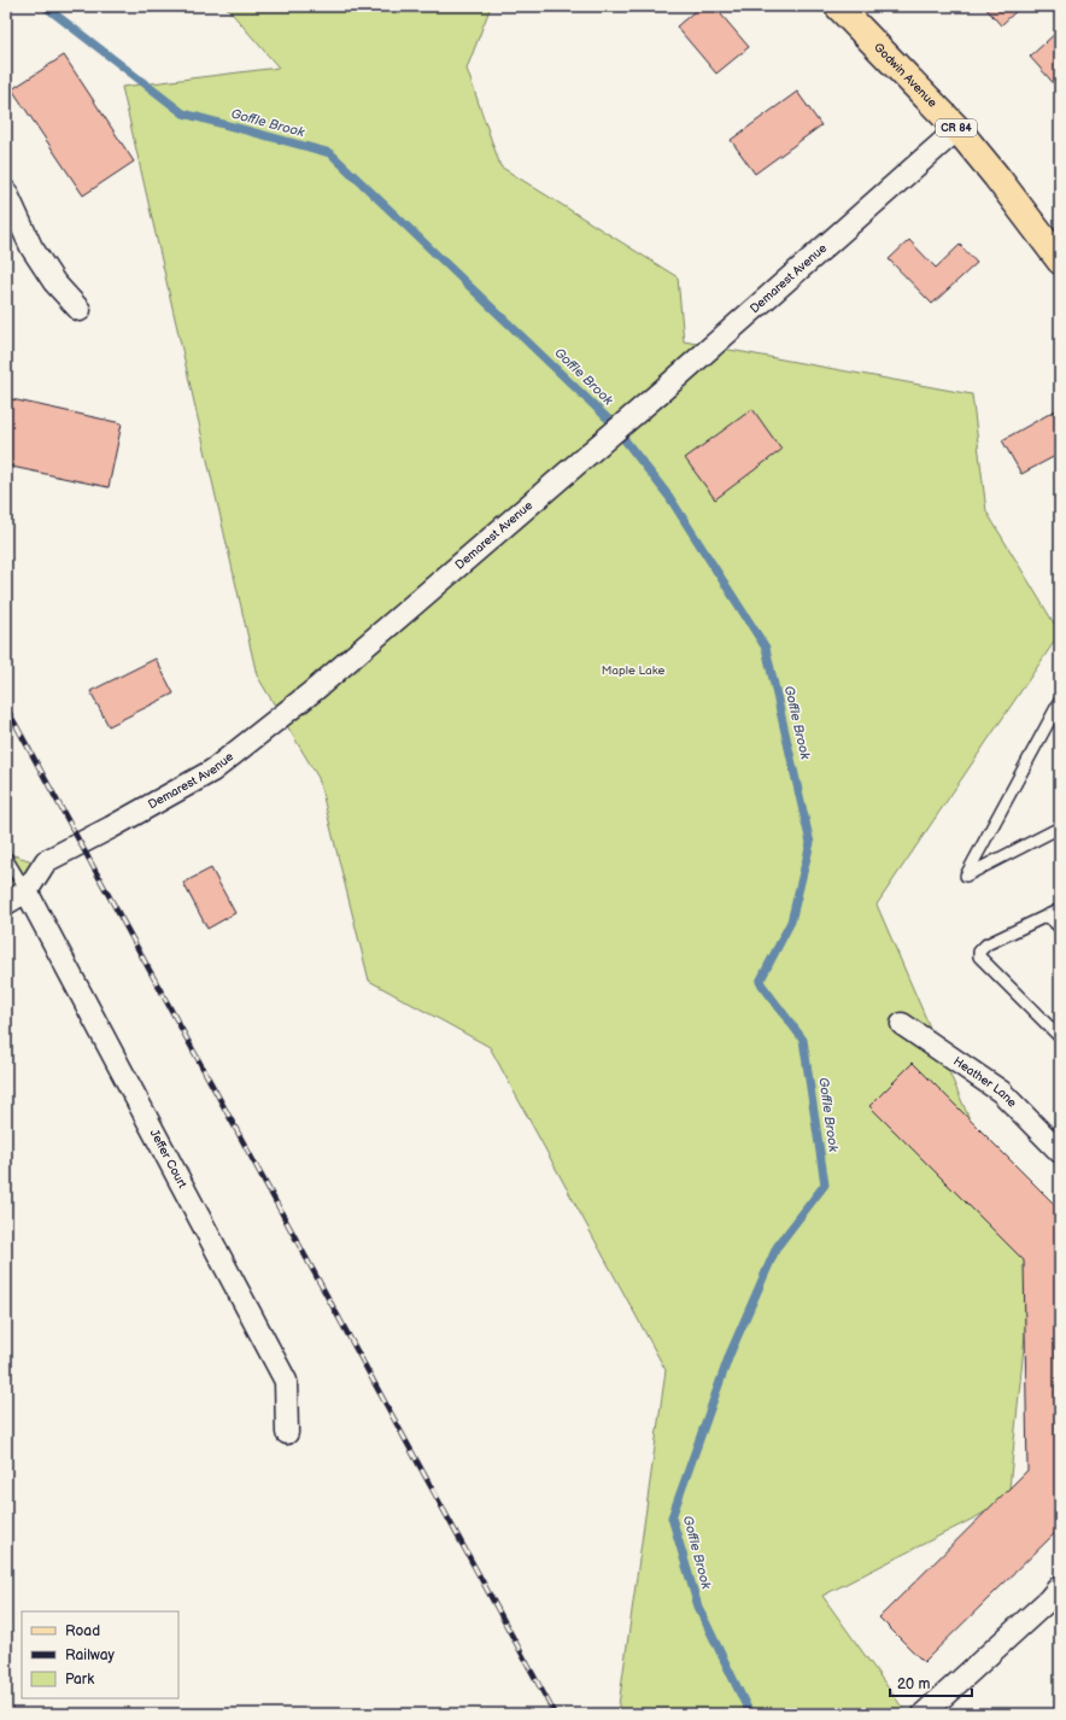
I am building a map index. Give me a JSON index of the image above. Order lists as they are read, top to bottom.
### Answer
{
  "streets": {
    "main road": ["Godwin Avenue", "CR 84"],
    "street": ["Demarest Avenue", "Heather Lane", "Jeffer Court"]
  },
  "crossings": [
    ["Godwin Avenue", "Demarest Avenue"],
    ["Demarest Avenue", "Jeffer Court"]
  ],
  "water": ["Goffle Brook"],
  "parks": ["Maple Lake"],
  "legend": ["Road", "Railway", "Park"],
  "scale_bar": "20 m"
}
